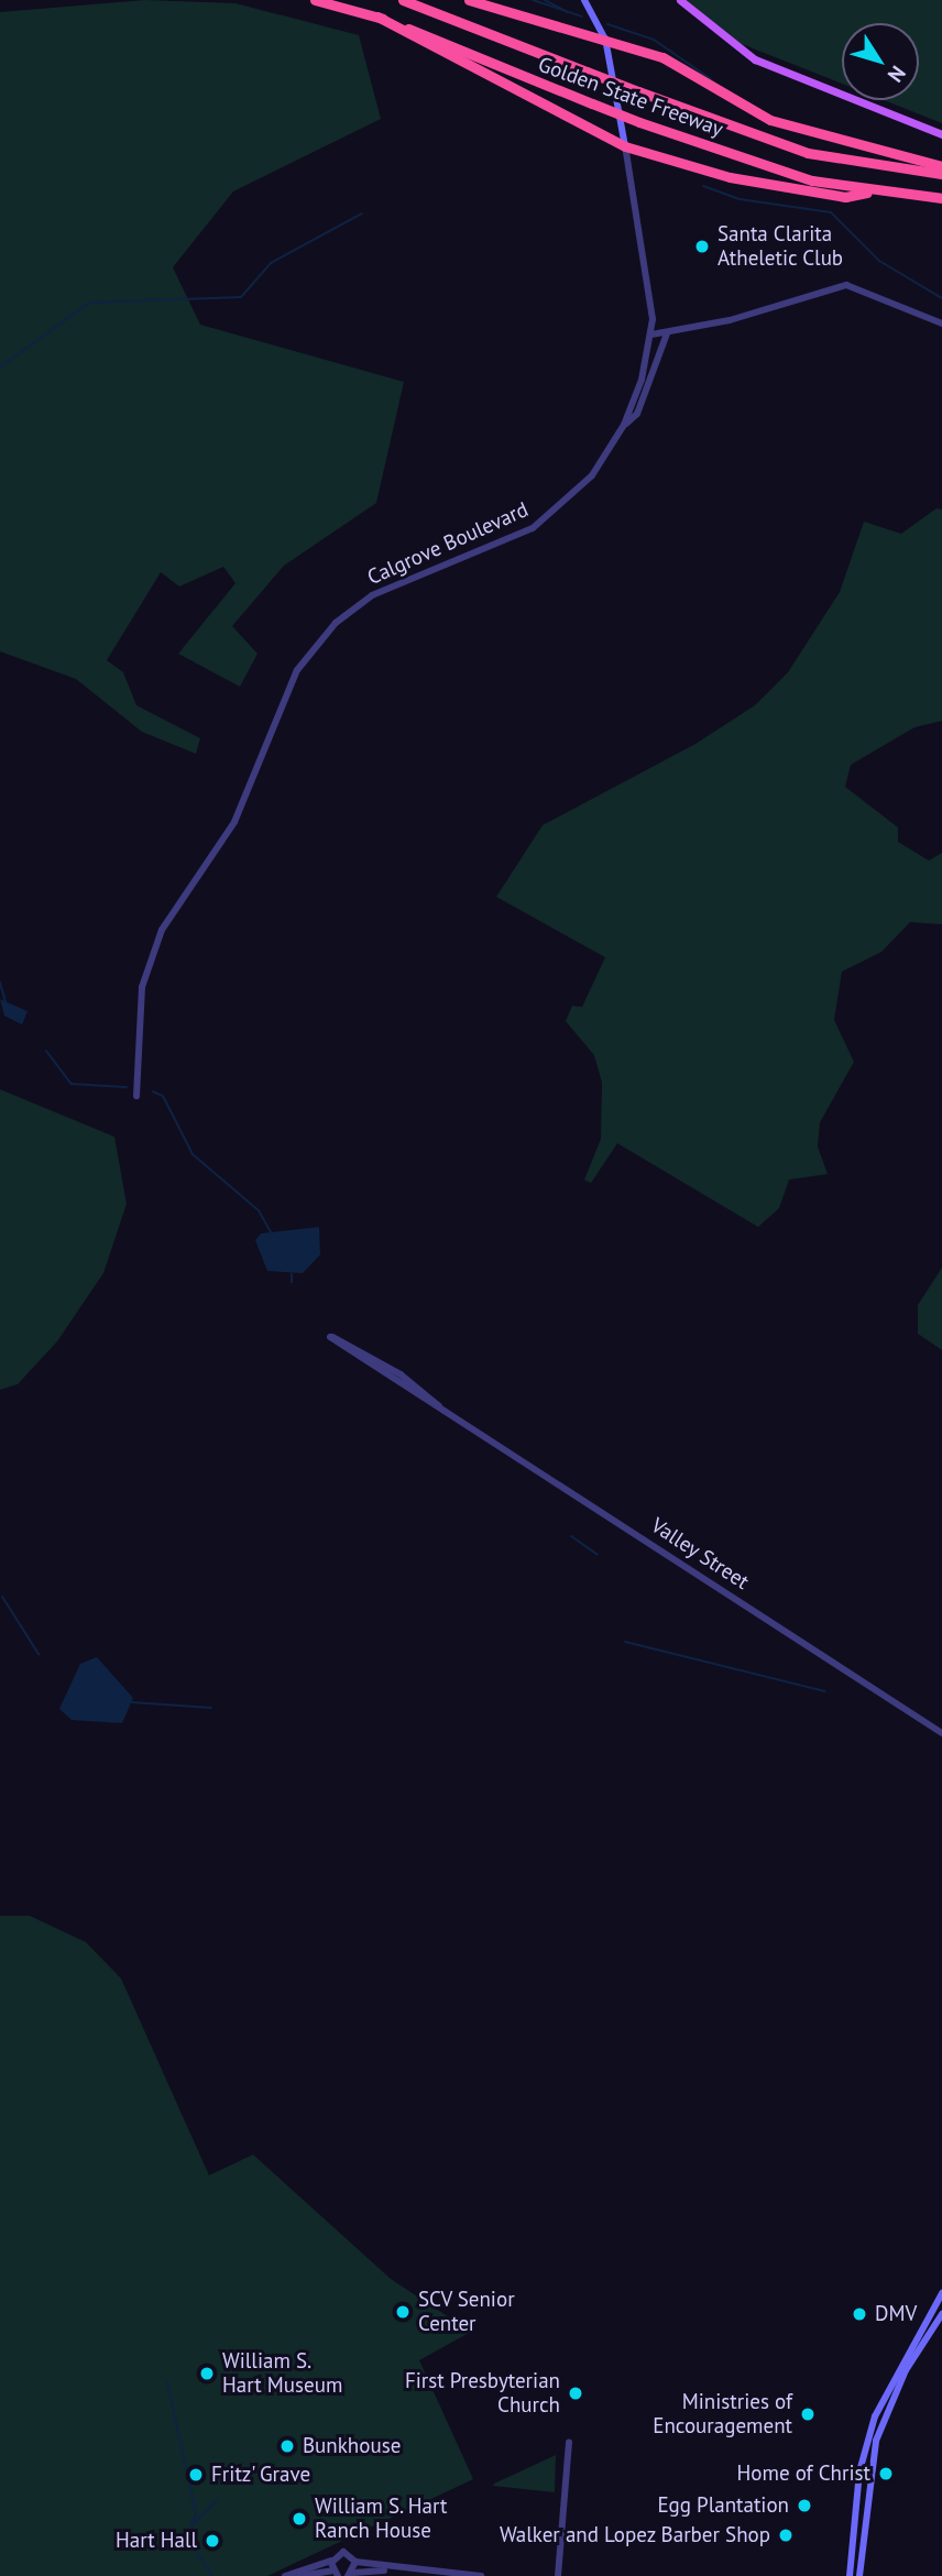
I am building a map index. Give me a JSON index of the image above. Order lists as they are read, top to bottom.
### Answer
{
  "streets": {
    "highway": ["Golden State Freeway"],
    "main road": ["Calgrove Boulevard"],
    "street": ["Valley Street"]
  },
  "places": [
    "Santa Clarita Atheletic Club",
    "SCV Senior Center",
    "DMV",
    "William S. Hart Museum",
    "First Presbyterian Church",
    "Ministries of Encouragement",
    "Bunkhouse",
    "Home of Christ",
    "Fritz' Grave",
    "Egg Plantation",
    "William S. Hart Ranch House",
    "Walker and Lopez Barber Shop",
    "Hart Hall"
  ],
  "north": "bottom right"
}
